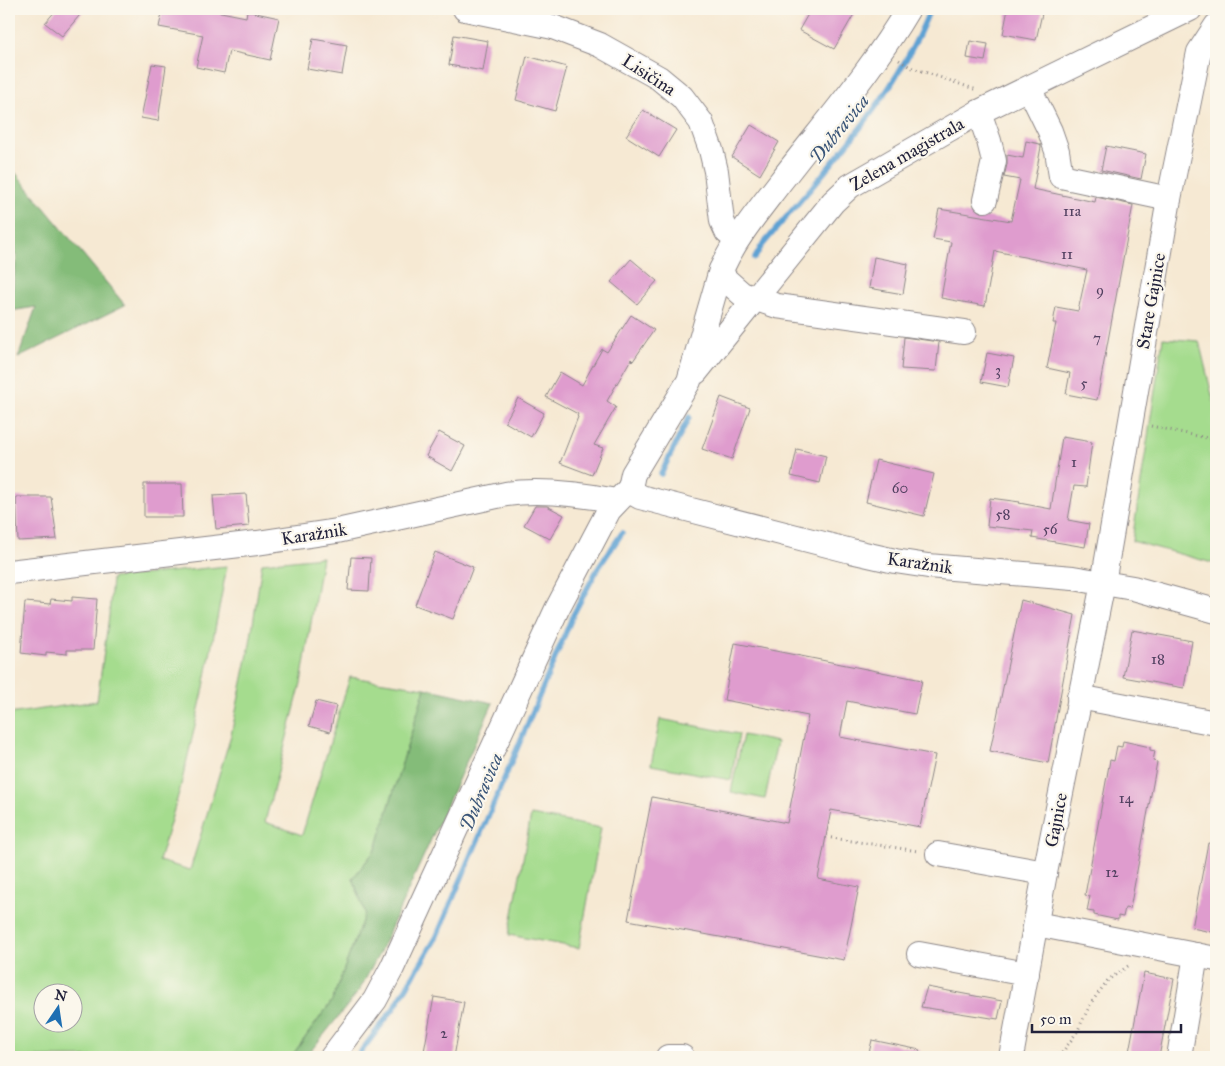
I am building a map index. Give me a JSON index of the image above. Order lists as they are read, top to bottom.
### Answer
{
  "streets": {
    "street": [
      "Lisičina",
      "Zelena magistrala",
      "Stare Gajnice",
      "Karažnik",
      "Gajnice"
    ]
  },
  "crossings": [
    ["Stare Gajnice", "Karažnik"],
    ["Stare Gajnice", "Gajnice"],
    ["Karažnik", "Gajnice"]
  ],
  "water": ["Dubravica"],
  "house_numbers": [
    "11a",
    "11",
    "9",
    "7",
    "3",
    "5",
    "1",
    "60",
    "58",
    "56",
    "18",
    "14",
    "12",
    "2"
  ],
  "scale_bar": "50 m",
  "north": "top"
}
